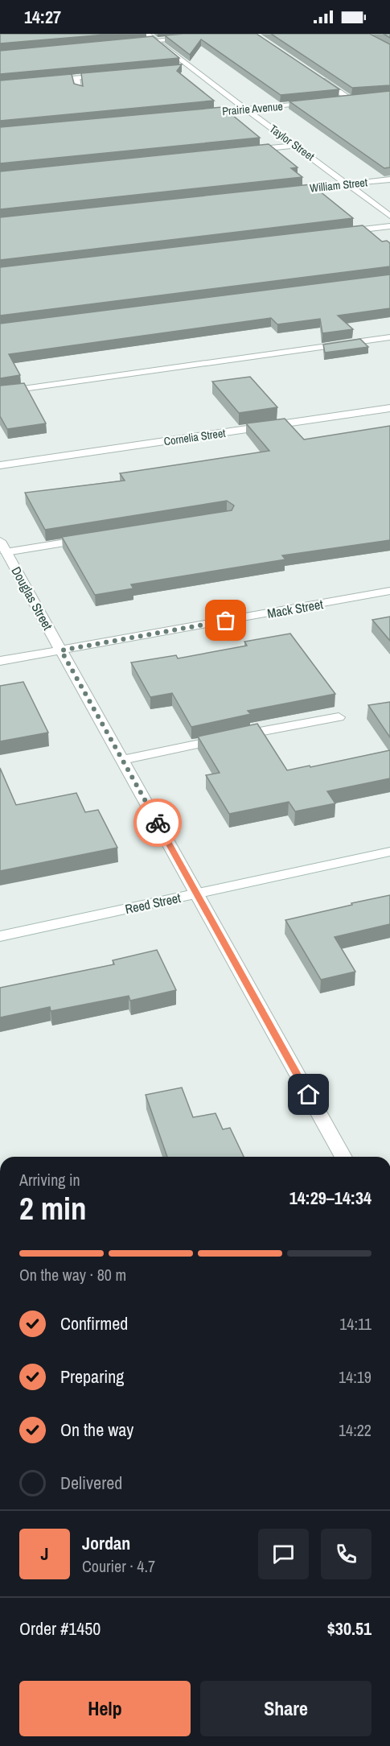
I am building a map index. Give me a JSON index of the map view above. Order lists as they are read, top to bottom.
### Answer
{
  "streets": {
    "street": [
      "Prairie Avenue",
      "Taylor Street",
      "William Street",
      "Cornelia Street",
      "Douglas Street",
      "Mack Street",
      "Reed Street"
    ]
  },
  "crossings": [
    ["Prairie Avenue", "Taylor Street"],
    ["Taylor Street", "William Street"],
    ["Douglas Street", "Mack Street"],
    ["Douglas Street", "Reed Street"]
  ],
  "page": {
    "status": "14:27",
    "heading": ["2 min", "Arriving in", "14:29–14:34"],
    "panel": [
      "Jordan",
      "Courier · 4.7",
      "Order #1450",
      "$30.51"
    ],
    "bar": "On the way · 80 m",
    "list": [
      ["Confirmed", "14:11"],
      ["Preparing", "14:19"],
      ["On the way", "14:22"],
      "Delivered"
    ],
    "round": "J",
    "buttons": ["Help", "Share"]
  }
}
